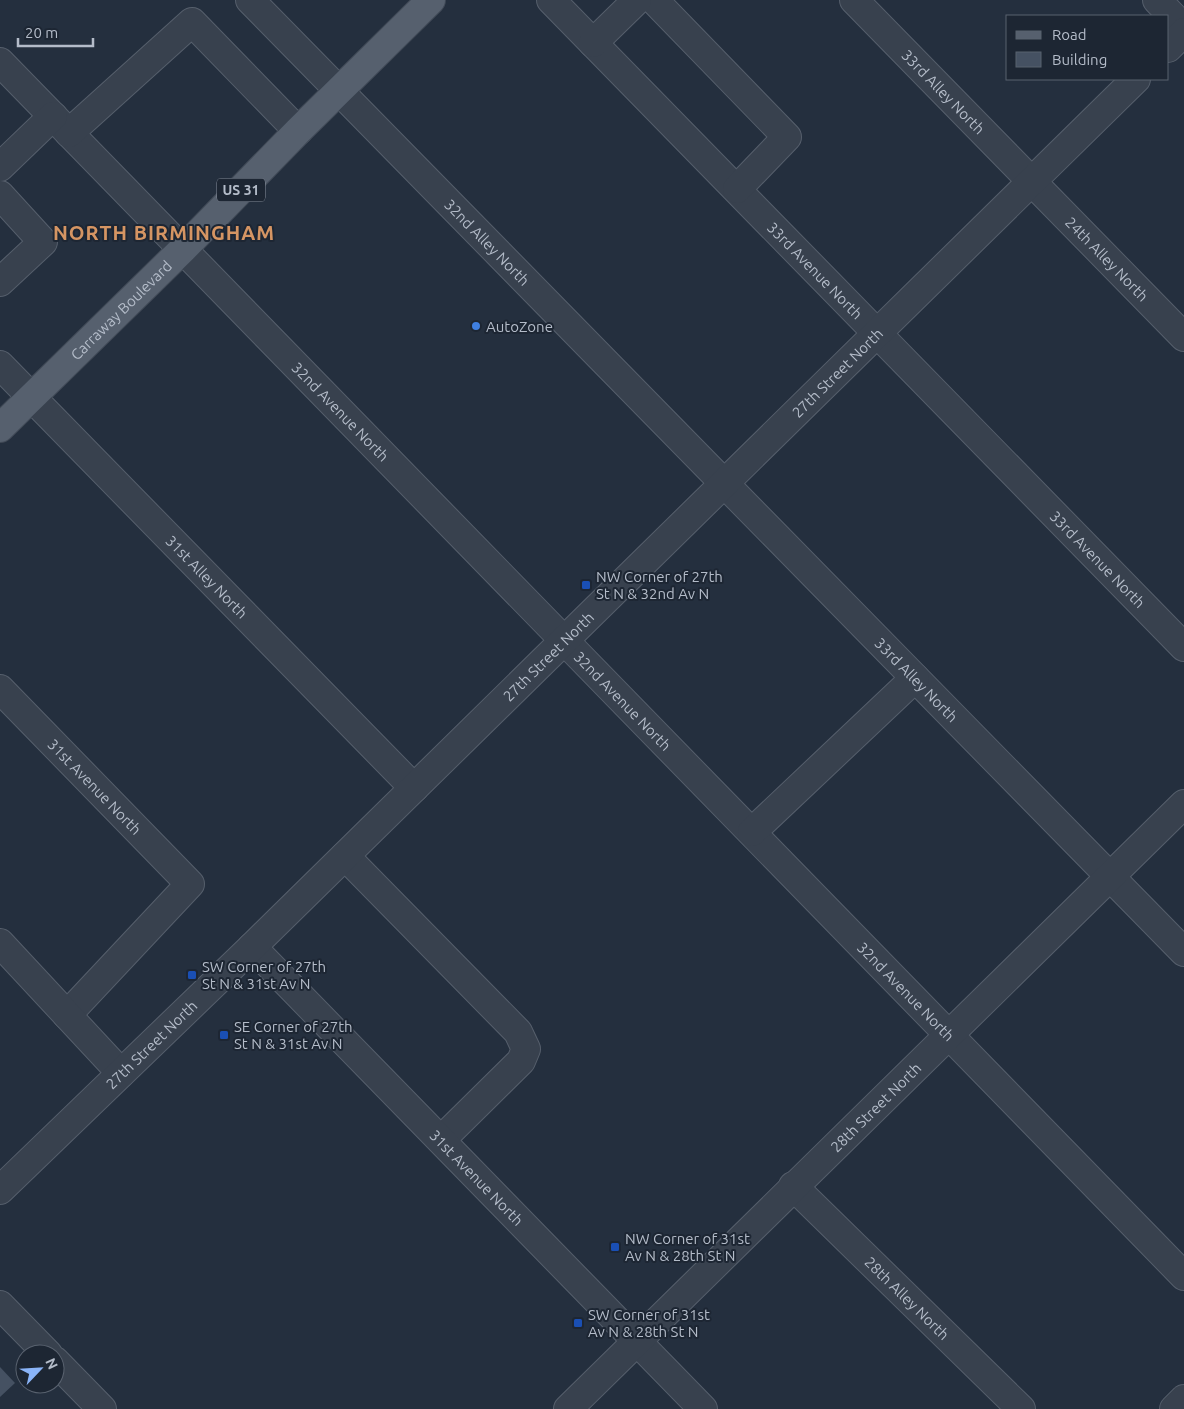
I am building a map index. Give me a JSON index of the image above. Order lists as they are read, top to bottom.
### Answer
{
  "streets": {
    "main road": ["US 31", "Carraway Boulevard"],
    "street": [
      "33rd Alley North",
      "32nd Alley North",
      "24th Alley North",
      "33rd Avenue North",
      "27th Street North",
      "32nd Avenue North",
      "31st Alley North",
      "31st Avenue North",
      "28th Street North",
      "28th Alley North"
    ]
  },
  "crossings": [
    ["33rd Alley North", "32nd Alley North"],
    ["33rd Alley North", "24th Alley North"],
    ["33rd Alley North", "27th Street North"],
    ["33rd Alley North", "28th Street North"],
    ["32nd Alley North", "Carraway Boulevard"],
    ["32nd Alley North", "27th Street North"],
    ["24th Alley North", "27th Street North"],
    ["33rd Avenue North", "27th Street North"],
    ["Carraway Boulevard", "32nd Avenue North"],
    ["Carraway Boulevard", "31st Alley North"],
    ["27th Street North", "32nd Avenue North"],
    ["27th Street North", "31st Alley North"],
    ["27th Street North", "31st Avenue North"],
    ["32nd Avenue North", "28th Street North"],
    ["31st Avenue North", "28th Street North"],
    ["28th Street North", "28th Alley North"]
  ],
  "districts": ["NORTH BIRMINGHAM"],
  "places": {
    "other": ["AutoZone"],
    "transit": [
      "NW Corner of 27th St N & 32nd Av N",
      "SW Corner of 27th St N & 31st Av N",
      "SE Corner of 27th St N & 31st Av N",
      "NW Corner of 31st Av N & 28th St N",
      "SW Corner of 31st Av N & 28th St N"
    ]
  },
  "legend": ["Road", "Building"],
  "scale_bar": "20 m",
  "north": "top right"
}
